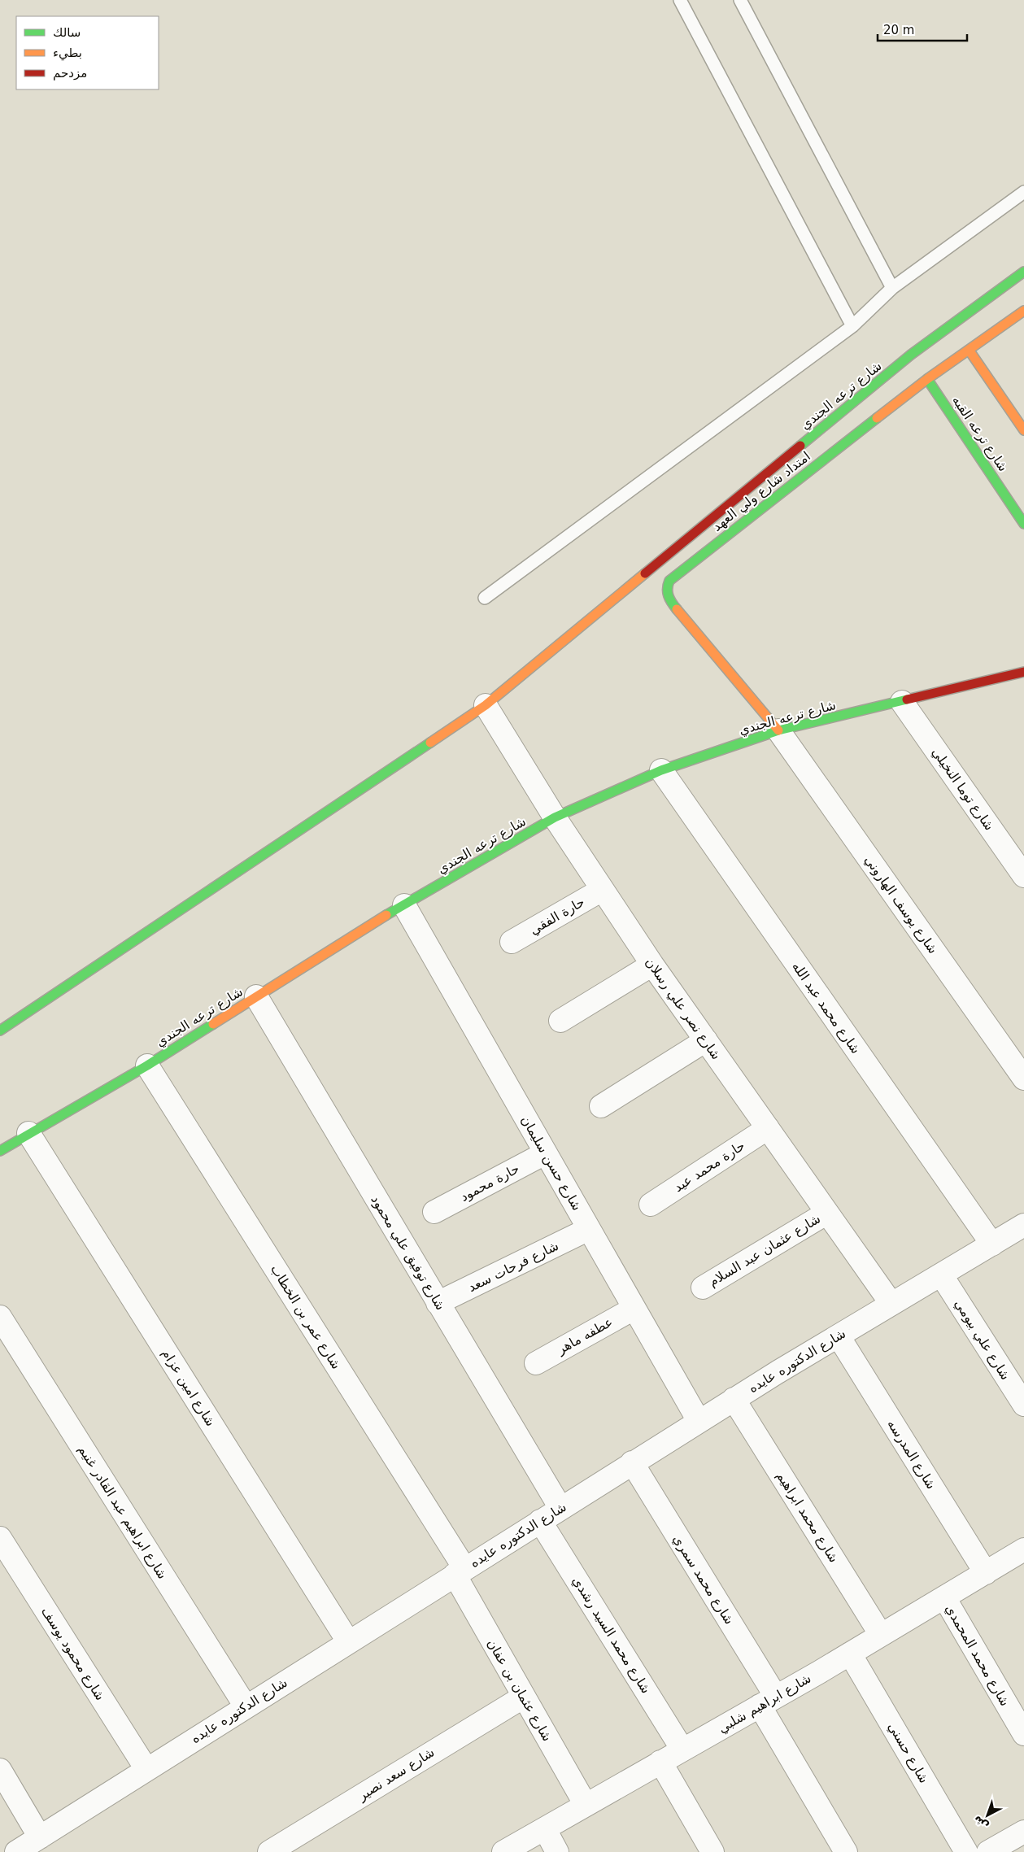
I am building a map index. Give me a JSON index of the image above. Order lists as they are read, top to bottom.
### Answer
{
  "streets": {
    "main road": ["شارع ترعه الجندي", "شارع ترعه القبه", "امتداد شارع ولي العهد"],
    "street": [
      "شارع توما النخيلي",
      "شارع يوسف الهاروني",
      "حارة الفقي",
      "شارع محمد عبد الله",
      "شارع نصر علي رسلان",
      "شارع حسن سليمان",
      "حارة محمد عيد",
      "حارة محمود",
      "شارع عثمان عبد السلام",
      "شارع توفيق علي محمود",
      "شارع فرحات سعد",
      "شارع عمر بن الخطاب",
      "عطفه ماهر",
      "شارع علي بيومي",
      "شارع الدكتوره عايده",
      "شارع امين عزام",
      "شارع المدرسه",
      "شارع ابراهيم عبد القادر غنيم",
      "شارع محمد ابراهيم",
      "شارع محمد سمري",
      "شارع محمد السيد رشدي",
      "شارع محمود يوسف",
      "شارع محمد المحمدي",
      "شارع عثمان بن عفان",
      "شارع ابراهيم شلبي",
      "شارع حسني",
      "شارع سعد نصير"
    ]
  },
  "crossings": [
    ["شارع ترعه الجندي", "شارع توما النخيلي"],
    ["شارع ترعه الجندي", "شارع يوسف الهاروني"],
    ["شارع ترعه الجندي", "شارع محمد عبد الله"],
    ["شارع ترعه الجندي", "شارع نصر علي رسلان"],
    ["شارع ترعه الجندي", "شارع حسن سليمان"],
    ["شارع ترعه الجندي", "شارع توفيق علي محمود"],
    ["شارع ترعه الجندي", "شارع عمر بن الخطاب"],
    ["شارع ترعه الجندي", "شارع امين عزام"],
    ["شارع ترعه القبه", "امتداد شارع ولي العهد"],
    ["حارة الفقي", "شارع نصر علي رسلان"],
    ["شارع محمد عبد الله", "شارع الدكتوره عايده"],
    ["شارع نصر علي رسلان", "حارة محمد عيد"],
    ["شارع نصر علي رسلان", "شارع عثمان عبد السلام"],
    ["شارع نصر علي رسلان", "شارع الدكتوره عايده"],
    ["شارع حسن سليمان", "حارة محمود"],
    ["شارع حسن سليمان", "شارع فرحات سعد"],
    ["شارع حسن سليمان", "عطفه ماهر"],
    ["شارع حسن سليمان", "شارع الدكتوره عايده"],
    ["شارع توفيق علي محمود", "شارع فرحات سعد"],
    ["شارع توفيق علي محمود", "شارع الدكتوره عايده"],
    ["شارع عمر بن الخطاب", "شارع الدكتوره عايده"],
    ["شارع عمر بن الخطاب", "شارع عثمان بن عفان"],
    ["شارع علي بيومي", "شارع الدكتوره عايده"],
    ["شارع الدكتوره عايده", "شارع امين عزام"],
    ["شارع الدكتوره عايده", "شارع المدرسه"],
    ["شارع الدكتوره عايده", "شارع ابراهيم عبد القادر غنيم"],
    ["شارع الدكتوره عايده", "شارع محمد ابراهيم"],
    ["شارع الدكتوره عايده", "شارع محمد سمري"],
    ["شارع الدكتوره عايده", "شارع محمد السيد رشدي"],
    ["شارع الدكتوره عايده", "شارع محمود يوسف"],
    ["شارع الدكتوره عايده", "شارع عثمان بن عفان"],
    ["شارع المدرسه", "شارع ابراهيم شلبي"],
    ["شارع محمد ابراهيم", "شارع ابراهيم شلبي"],
    ["شارع محمد سمري", "شارع ابراهيم شلبي"],
    ["شارع محمد السيد رشدي", "شارع ابراهيم شلبي"],
    ["شارع محمد المحمدي", "شارع ابراهيم شلبي"],
    ["شارع عثمان بن عفان", "شارع ابراهيم شلبي"],
    ["شارع عثمان بن عفان", "شارع سعد نصير"],
    ["شارع ابراهيم شلبي", "شارع حسني"]
  ],
  "legend": ["سالك", "بطيء", "مزدحم"],
  "scale_bar": "20 m",
  "north": "bottom left"
}
